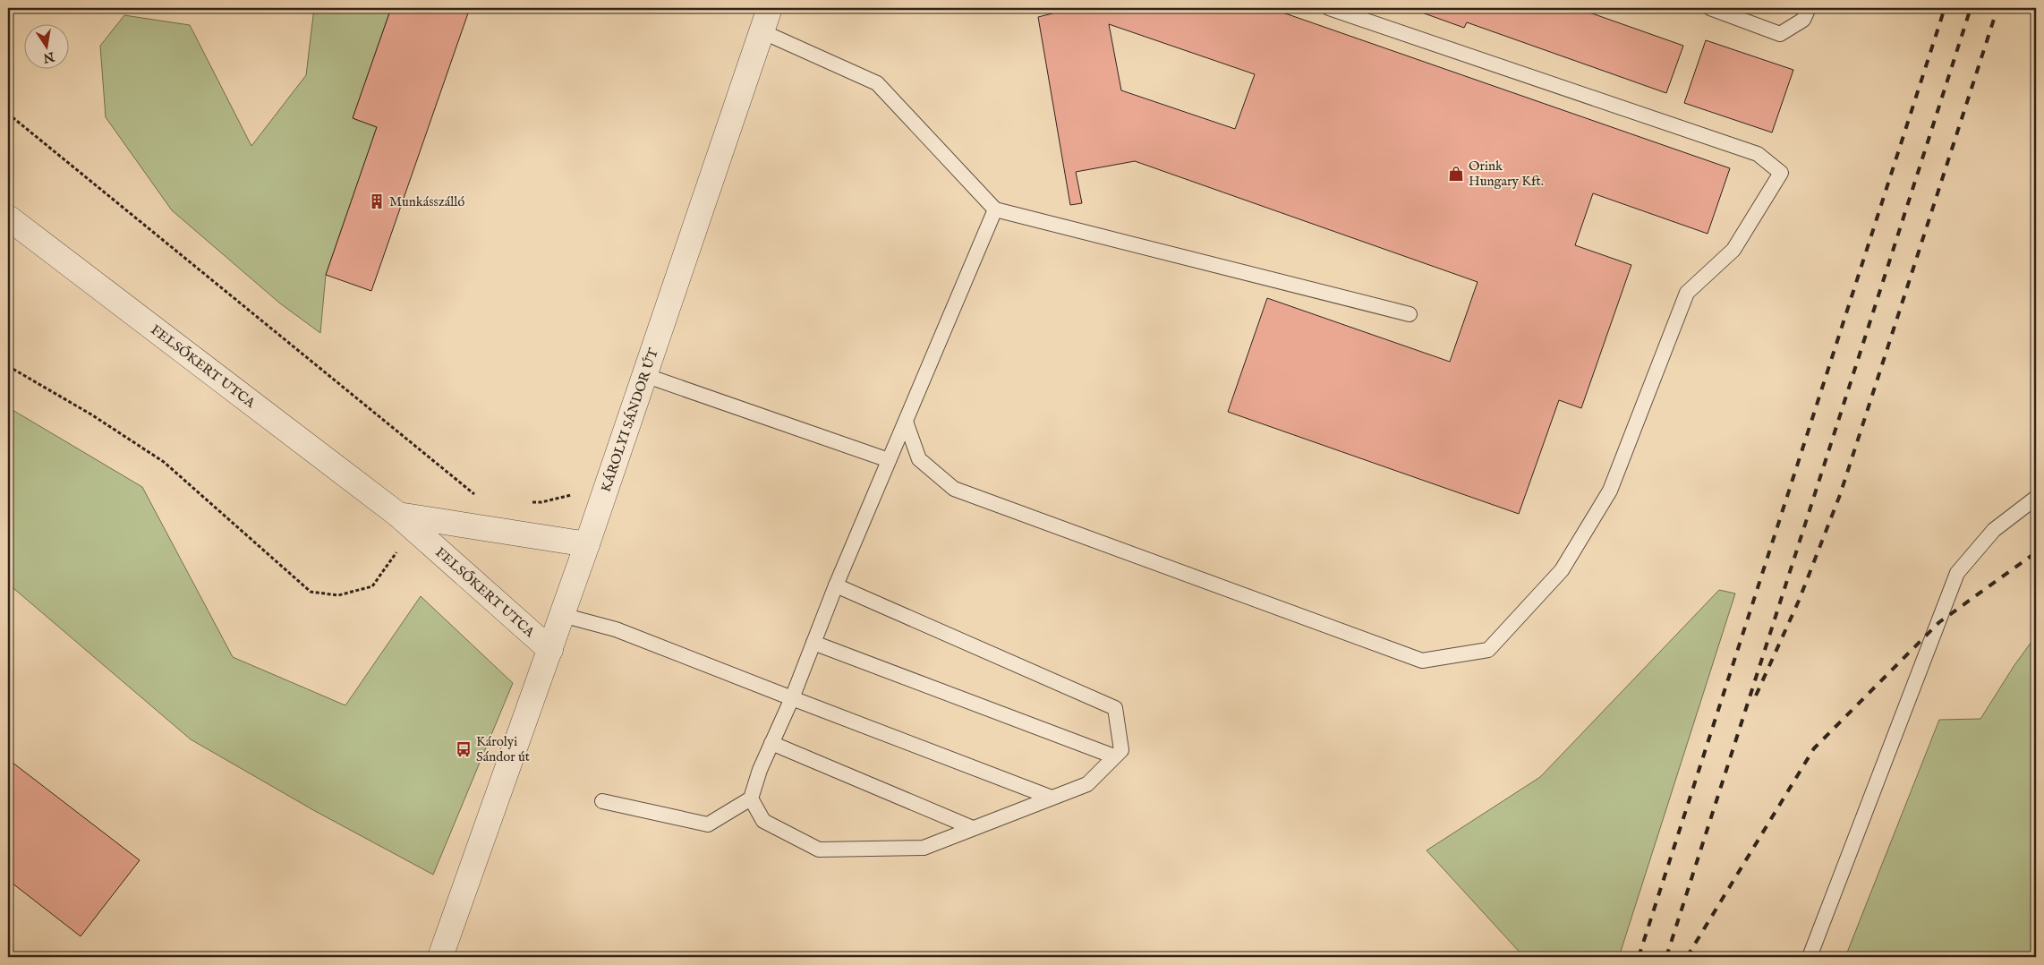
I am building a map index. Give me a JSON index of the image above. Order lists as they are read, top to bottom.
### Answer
{
  "streets": {
    "street": ["FELSŐKERT UTCA", "KÁROLYI SÁNDOR ÚT"]
  },
  "crossings": [
    ["FELSŐKERT UTCA", "KÁROLYI SÁNDOR ÚT"]
  ],
  "places": {
    "shop": ["Orink Hungary Kft."],
    "building": ["Munkásszálló"],
    "bus stop": ["Károlyi Sándor út"]
  },
  "north": "bottom"
}
